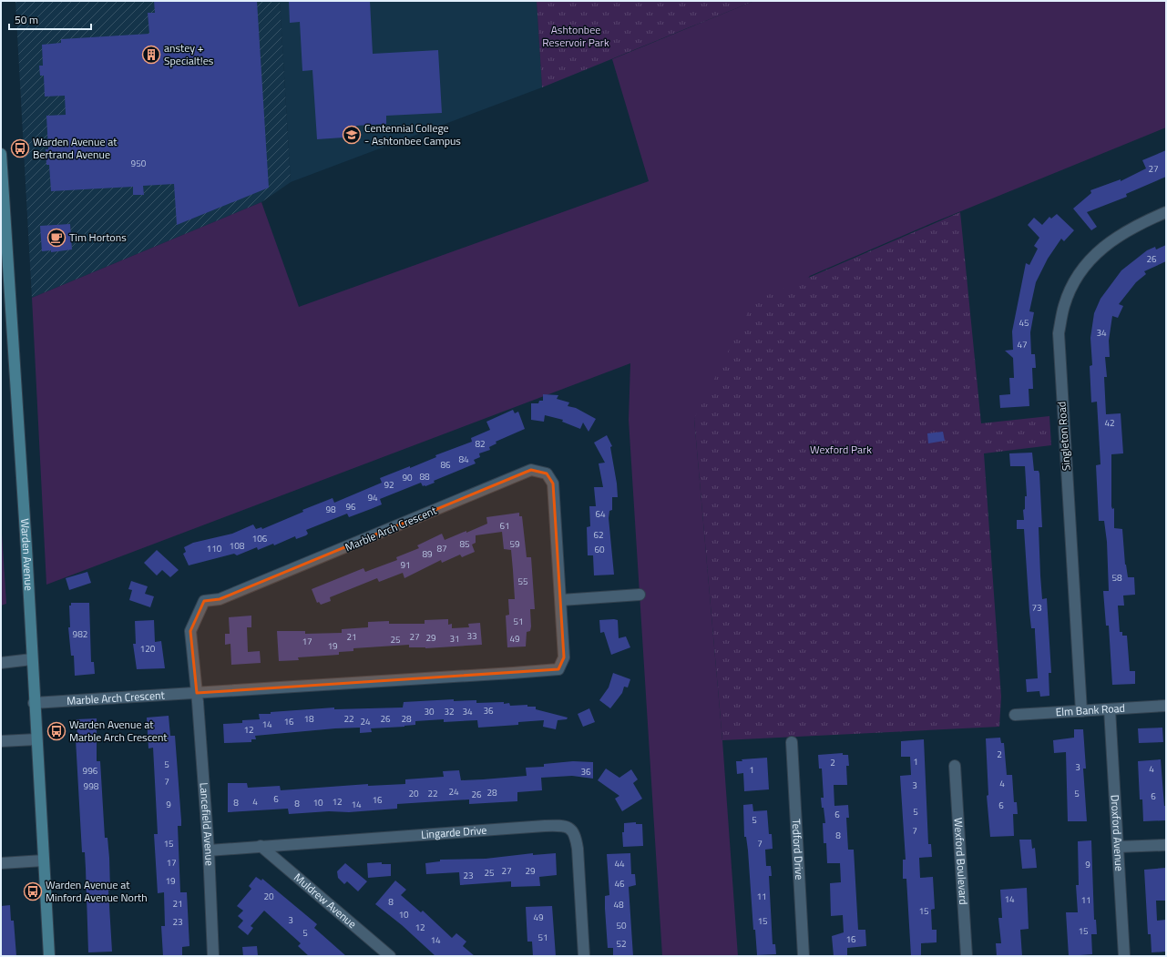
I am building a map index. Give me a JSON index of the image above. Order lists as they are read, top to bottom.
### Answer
{
  "streets": {
    "main road": ["Warden Avenue"],
    "street": [
      "Singleton Road",
      "Marble Arch Crescent",
      "Elm Bank Road",
      "Lancefield Avenue",
      "Lingarde Drive",
      "Droxford Avenue",
      "Tedford Drive",
      "Wexford Boulevard",
      "Muldrew Avenue"
    ]
  },
  "crossings": [
    ["Singleton Road", "Elm Bank Road"],
    ["Marble Arch Crescent", "Warden Avenue"],
    ["Marble Arch Crescent", "Lancefield Avenue"],
    ["Elm Bank Road", "Droxford Avenue"],
    ["Lancefield Avenue", "Lingarde Drive"],
    ["Lingarde Drive", "Muldrew Avenue"]
  ],
  "parks": ["Ashtonbee Reservoir Park", "Wexford Park"],
  "places": {
    "building": ["anstey + Specialt!es"],
    "school or university": ["Centennial College - Ashtonbee Campus"],
    "bus stop": ["Warden Avenue at Bertrand Avenue", "Warden Avenue at Marble Arch Crescent", "Warden Avenue at Minford Avenue North"],
    "cafe": ["Tim Hortons"]
  },
  "house_numbers": [
    "950",
    "27",
    "26",
    "45",
    "34",
    "47",
    "42",
    "82",
    "84",
    "86",
    "88",
    "90",
    "92",
    "94",
    "96",
    "98",
    "64",
    "61",
    "62",
    "106",
    "85",
    "59",
    "108",
    "110",
    "87",
    "60",
    "89",
    "91",
    "58",
    "55",
    "73",
    "51",
    "982",
    "33",
    "21",
    "27",
    "29",
    "31",
    "49",
    "25",
    "17",
    "19",
    "120",
    "36",
    "30",
    "32",
    "34",
    "18",
    "22",
    "26",
    "28",
    "16",
    "24",
    "14",
    "12",
    "2",
    "1",
    "2",
    "5",
    "3",
    "4",
    "1",
    "996",
    "36",
    "7",
    "4",
    "3",
    "998",
    "24",
    "28",
    "20",
    "22",
    "5",
    "26",
    "6",
    "6",
    "16",
    "4",
    "12",
    "8",
    "10",
    "8",
    "9",
    "14",
    "6",
    "5",
    "6",
    "5",
    "7",
    "8",
    "15",
    "7",
    "17",
    "44",
    "9",
    "27",
    "29",
    "25",
    "23",
    "19",
    "46",
    "20",
    "11",
    "14",
    "11",
    "8",
    "21",
    "48",
    "15",
    "10",
    "49",
    "3",
    "15",
    "23",
    "50",
    "12",
    "15",
    "5",
    "51",
    "16",
    "14",
    "52"
  ],
  "scale_bar": "50 m"
}
